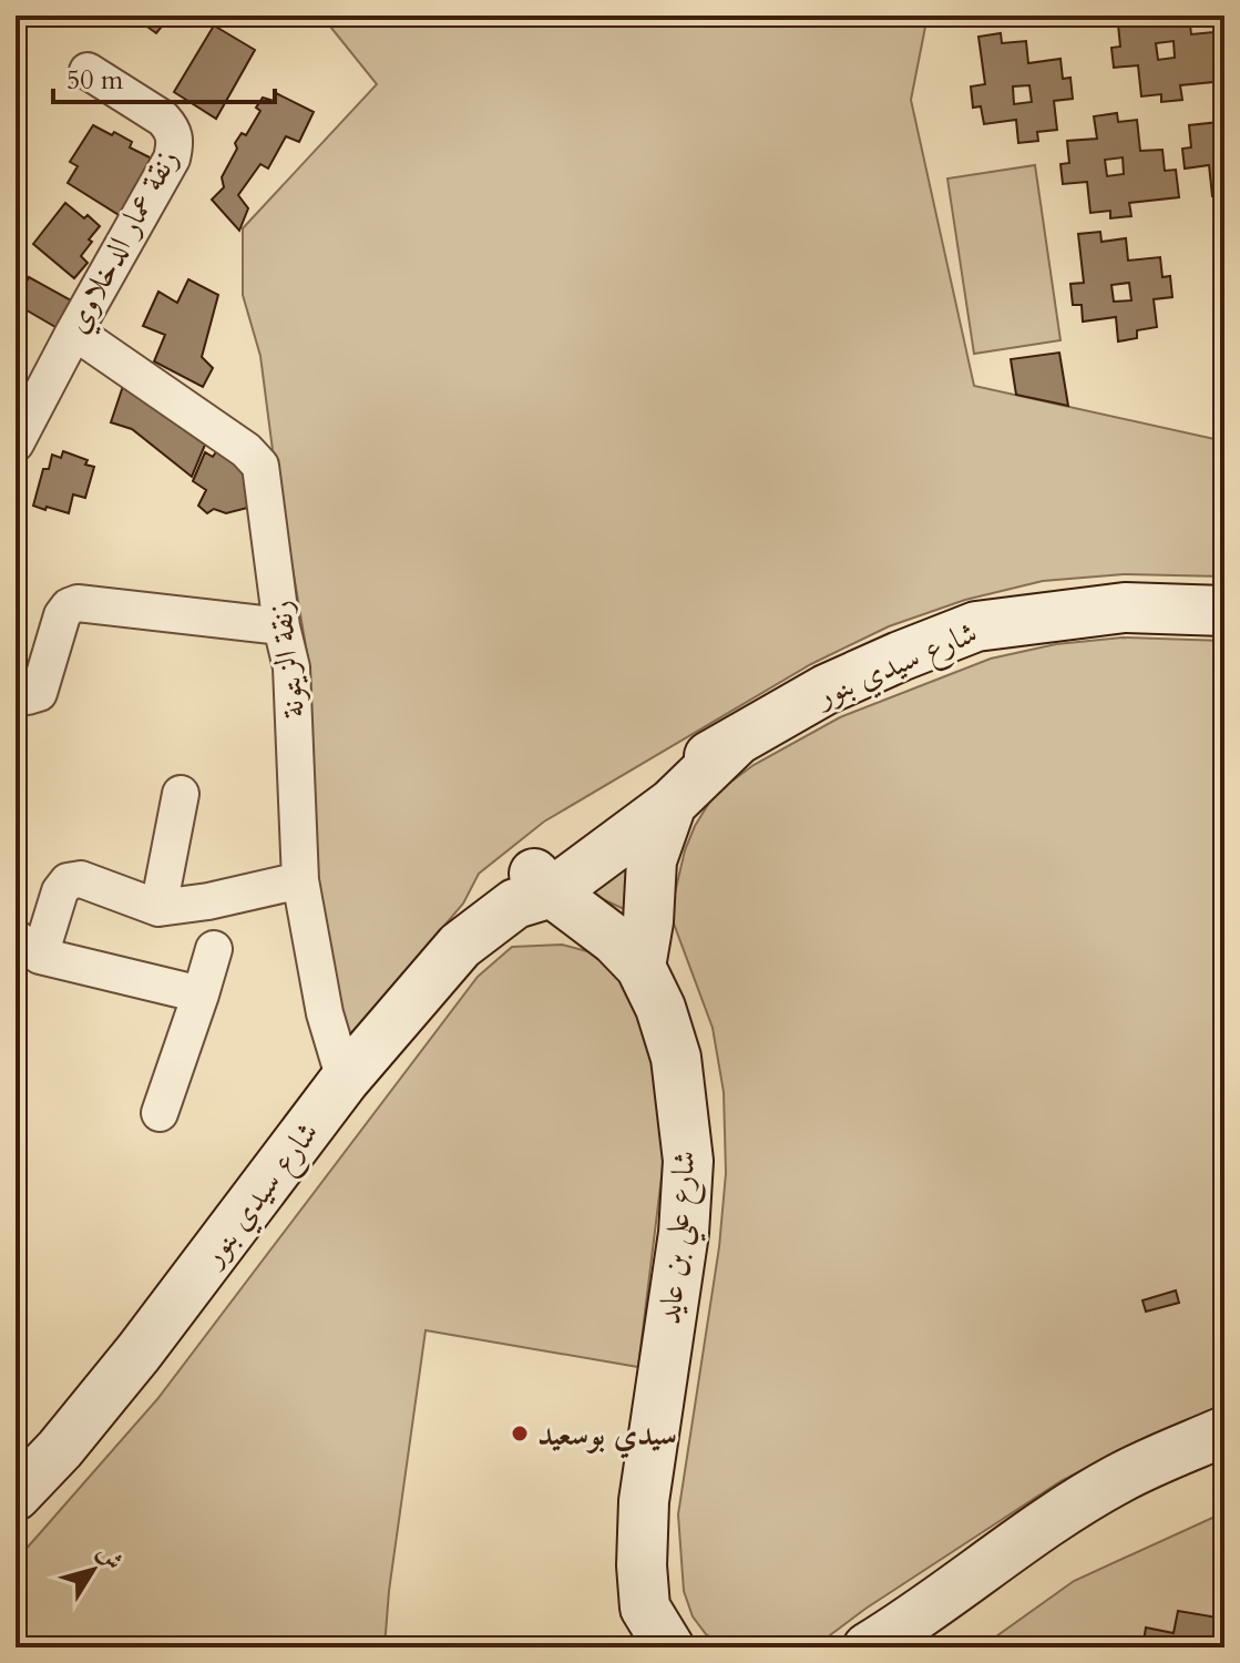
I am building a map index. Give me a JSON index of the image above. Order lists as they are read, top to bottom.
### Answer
{
  "streets": {
    "street": [
      "زنقة عمار الدخلاوي",
      "زنقة الزيتونة",
      "شارع سيدي بنور",
      "شارع علي بن عايد"
    ]
  },
  "crossings": [
    ["زنقة عمار الدخلاوي", "زنقة الزيتونة"],
    ["زنقة الزيتونة", "شارع سيدي بنور"],
    ["شارع سيدي بنور", "شارع علي بن عايد"]
  ],
  "places": ["سيدي بوسعيد"],
  "scale_bar": "50 m",
  "north": "top right"
}
